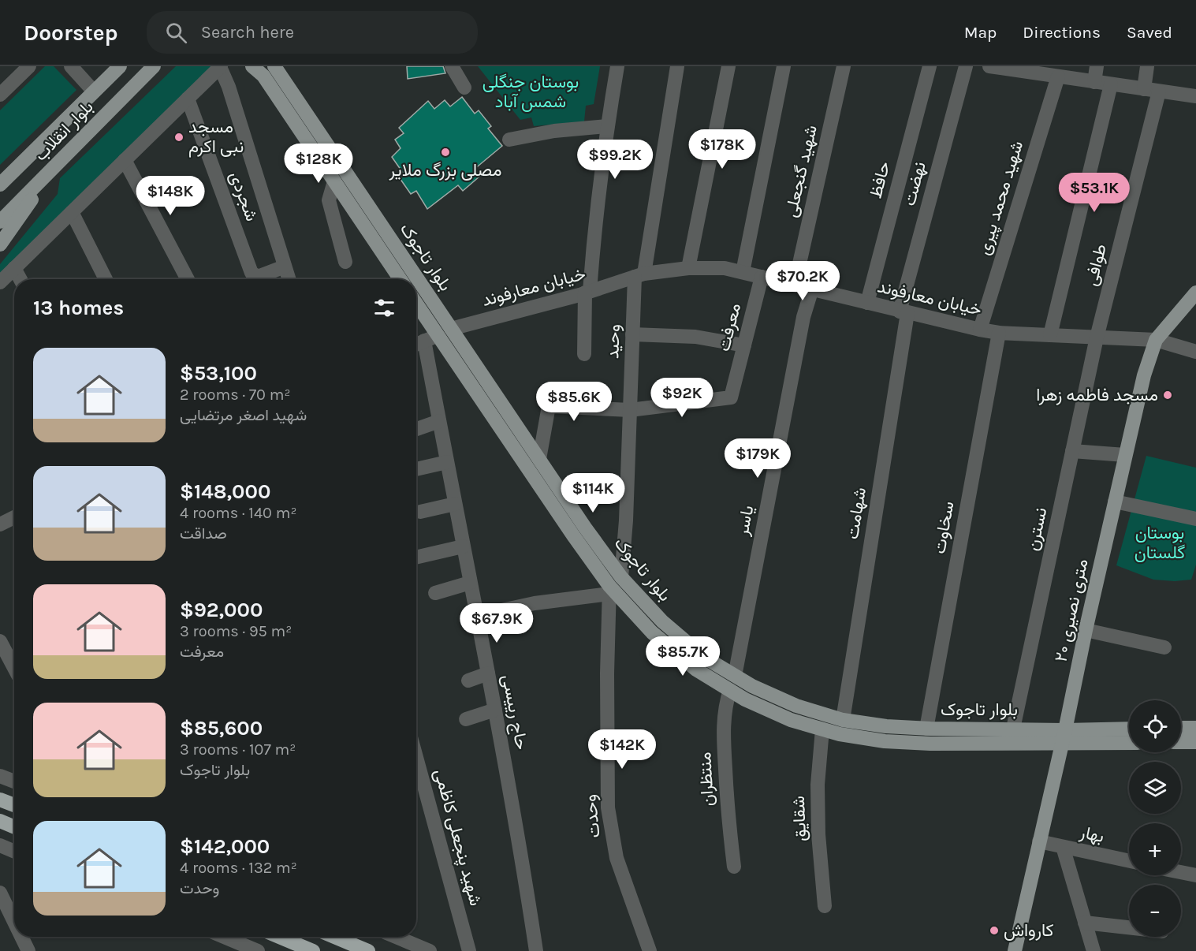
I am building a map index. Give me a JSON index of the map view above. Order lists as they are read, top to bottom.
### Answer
{
  "streets": {
    "main road": ["بلوار انقلاب", "بلوار تاجوک", "۲۰ متری نصیری"],
    "street": [
      "شهید گنجعلی",
      "حافظ",
      "نهضت",
      "شجردی",
      "شهید محمد پیری",
      "طوافی",
      "خیابان معارفوند",
      "معرفت",
      "وحید",
      "شهامت",
      "یاسر",
      "سخاوت",
      "نسترن",
      "حاج رییسی",
      "منتظران",
      "وحدت",
      "شقایق",
      "بهار",
      "شهید پنجعلی کاظمی"
    ]
  },
  "crossings": [
    ["شهید گنجعلی", "خیابان معارفوند"],
    ["حافظ", "خیابان معارفوند"],
    ["نهضت", "خیابان معارفوند"],
    ["نهضت", "شهامت"],
    ["شهید محمد پیری", "خیابان معارفوند"],
    ["بلوار تاجوک", "خیابان معارفوند"],
    ["بلوار تاجوک", "وحید"],
    ["بلوار تاجوک", "شهامت"],
    ["بلوار تاجوک", "یاسر"],
    ["بلوار تاجوک", "سخاوت"],
    ["بلوار تاجوک", "نسترن"],
    ["بلوار تاجوک", "۲۰ متری نصیری"],
    ["طوافی", "خیابان معارفوند"],
    ["طوافی", "نسترن"],
    ["خیابان معارفوند", "معرفت"],
    ["خیابان معارفوند", "وحید"],
    ["خیابان معارفوند", "شهامت"],
    ["خیابان معارفوند", "یاسر"],
    ["خیابان معارفوند", "سخاوت"],
    ["خیابان معارفوند", "نسترن"],
    ["خیابان معارفوند", "۲۰ متری نصیری"],
    ["خیابان معارفوند", "حاج رییسی"],
    ["معرفت", "وحید"],
    ["۲۰ متری نصیری", "بهار"]
  ],
  "parks": ["بوستان جنگلی شمس آباد", "بوستان گلستان"],
  "places": [
    "مسجد نبی اکرم",
    "مصلی بزرگ ملایر",
    "مسجد فاطمه زهرا",
    "کارواش"
  ],
  "page": {
    "header": "Doorstep",
    "search": "Search here",
    "nav": ["Map", "Directions", "Saved"],
    "price": [
      "$178K",
      "$99.2K",
      "$128K",
      "$53.1K",
      "$148K",
      "$70.2K",
      "$92K",
      "$85.6K",
      "$179K",
      "$114K",
      "$67.9K",
      "$85.7K",
      "$142K"
    ],
    "heading": "13 homes",
    "list": [
      {
        "name": "$53,100",
        "note": "2 rooms · 70 m² · شهید اصغر مرتضایی"
      },
      {
        "name": "$148,000",
        "note": "4 rooms · 140 m² · صداقت"
      },
      {
        "name": "$92,000",
        "note": "3 rooms · 95 m² · معرفت"
      },
      {
        "name": "$85,600",
        "note": "3 rooms · 107 m² · بلوار تاجوک"
      },
      {
        "name": "$142,000",
        "note": "4 rooms · 132 m² · وحدت"
      }
    ],
    "map_buttons": ["+", "−"]
  }
}
